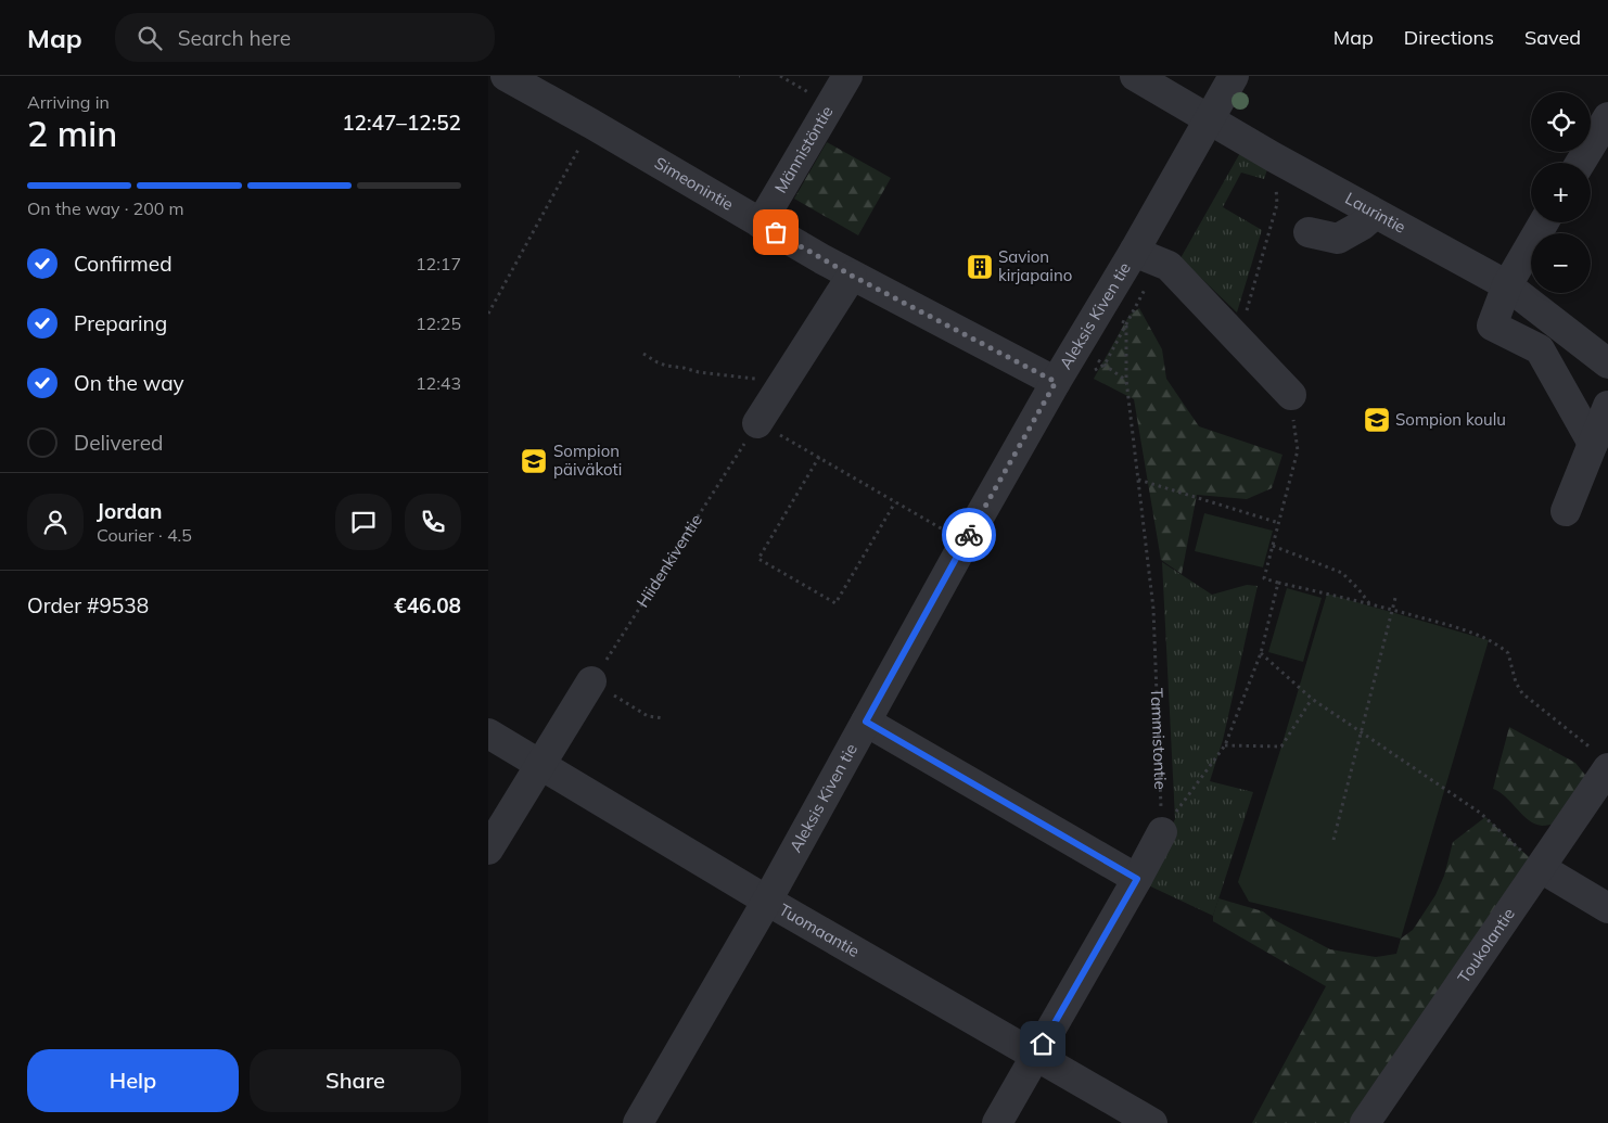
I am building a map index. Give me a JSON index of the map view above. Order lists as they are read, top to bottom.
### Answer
{
  "streets": {
    "street": [
      "Männistöntie",
      "Simeonintie",
      "Laurintie",
      "Aleksis Kiven tie",
      "Tuomaantie",
      "Toukolantie"
    ],
    "path": ["Hiidenkiventie", "Tammistontie"]
  },
  "crossings": [
    ["Männistöntie", "Simeonintie"],
    ["Simeonintie", "Aleksis Kiven tie"],
    ["Laurintie", "Aleksis Kiven tie"],
    ["Aleksis Kiven tie", "Tuomaantie"]
  ],
  "places": {
    "building": ["Savion kirjapaino"],
    "school or university": ["Sompion koulu", "Sompion päiväkoti"]
  },
  "page": {
    "header": "Map",
    "search": "Search here",
    "nav": ["Map", "Directions", "Saved"],
    "heading": ["2 min", "Arriving in", "12:47–12:52"],
    "panel": [
      "Jordan",
      "Courier · 4.5",
      "Order #9538",
      "€46.08"
    ],
    "map_buttons": ["+", "−"],
    "bar": "On the way · 200 m",
    "list": [
      ["Confirmed", "12:17"],
      ["Preparing", "12:25"],
      ["On the way", "12:43"],
      "Delivered"
    ],
    "buttons": ["Help", "Share"]
  }
}
